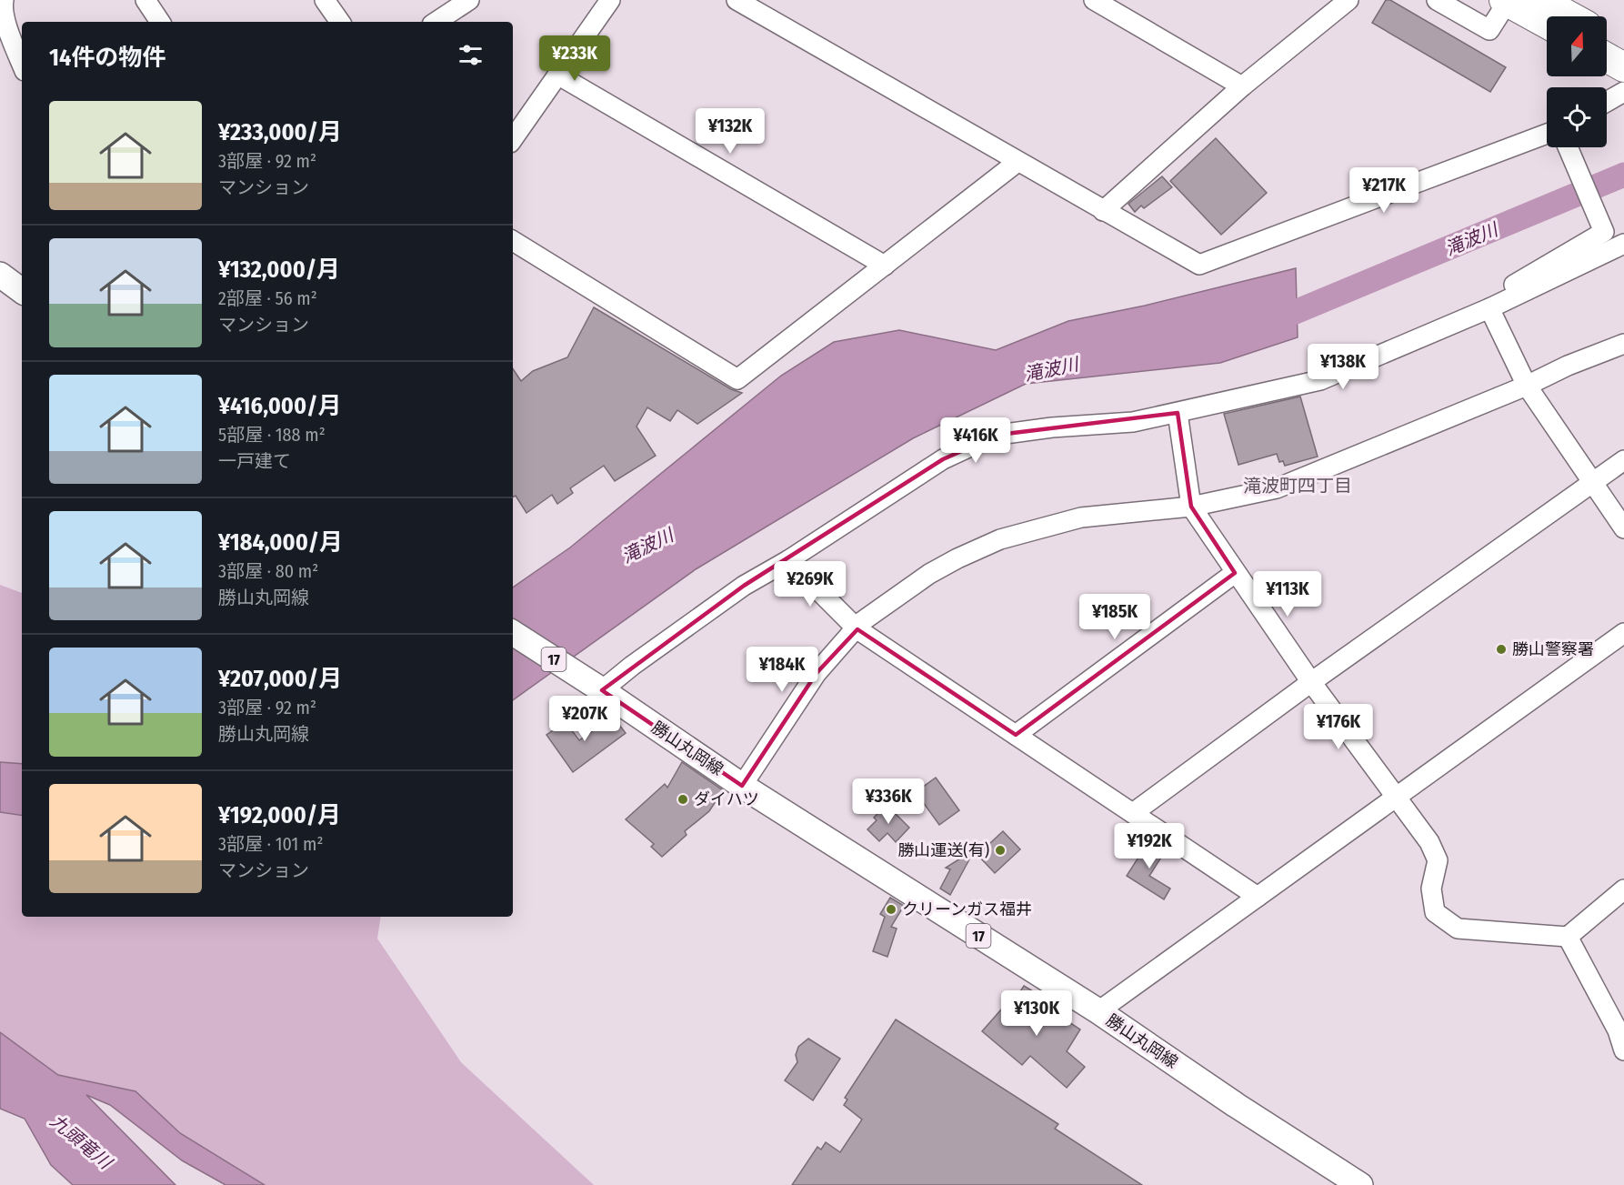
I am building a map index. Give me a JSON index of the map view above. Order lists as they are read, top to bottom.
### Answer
{
  "streets": {
    "main road": ["17", "勝山丸岡線"]
  },
  "districts": ["滝波町四丁目"],
  "water": ["滝波川", "九頭竜川"],
  "places": [
    "勝山警察署",
    "ダイハツ",
    "勝山運送(有)",
    "クリーンガス福井"
  ],
  "north": "top",
  "page": {
    "heading": "14件の物件",
    "price": [
      "¥233K",
      "¥132K",
      "¥217K",
      "¥138K",
      "¥416K",
      "¥269K",
      "¥113K",
      "¥185K",
      "¥184K",
      "¥207K",
      "¥176K",
      "¥336K",
      "¥192K",
      "¥130K"
    ],
    "list": [
      {
        "name": "¥233,000/月",
        "note": "3部屋 · 92 m² · マンション"
      },
      {
        "name": "¥132,000/月",
        "note": "2部屋 · 56 m² · マンション"
      },
      {
        "name": "¥416,000/月",
        "note": "5部屋 · 188 m² · 一戸建て"
      },
      {
        "name": "¥184,000/月",
        "note": "3部屋 · 80 m² · 勝山丸岡線"
      },
      {
        "name": "¥207,000/月",
        "note": "3部屋 · 92 m² · 勝山丸岡線"
      },
      {
        "name": "¥192,000/月",
        "note": "3部屋 · 101 m² · マンション"
      }
    ]
  }
}
